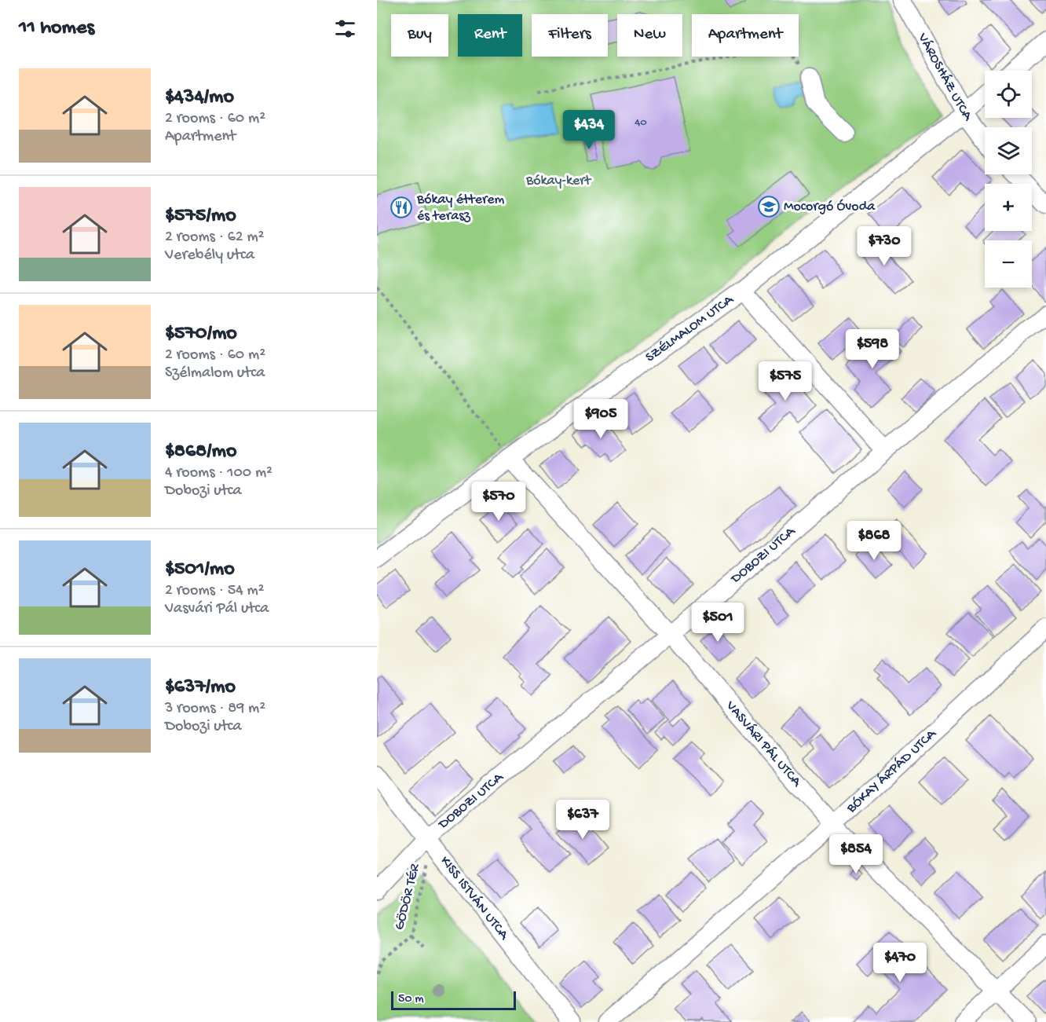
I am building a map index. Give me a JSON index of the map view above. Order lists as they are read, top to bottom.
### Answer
{
  "streets": {
    "street": [
      "VÁROSHÁZ UTCA",
      "SZÉLMALOM UTCA",
      "DOBOZI UTCA",
      "VASVÁRI PÁL UTCA",
      "BÓKAY ÁRPÁD UTCA",
      "KISS ISTVÁN UTCA"
    ],
    "path": ["GÖDÖR TÉR"]
  },
  "crossings": [
    ["VÁROSHÁZ UTCA", "SZÉLMALOM UTCA"],
    ["SZÉLMALOM UTCA", "VASVÁRI PÁL UTCA"],
    ["DOBOZI UTCA", "VASVÁRI PÁL UTCA"],
    ["DOBOZI UTCA", "GÖDÖR TÉR"],
    ["DOBOZI UTCA", "KISS ISTVÁN UTCA"],
    ["VASVÁRI PÁL UTCA", "BÓKAY ÁRPÁD UTCA"],
    ["GÖDÖR TÉR", "KISS ISTVÁN UTCA"]
  ],
  "parks": ["Bókay-kert"],
  "places": {
    "school or university": ["Mocorgó Óvoda"],
    "restaurant": ["Bókay étterem és terasz"]
  },
  "house_numbers": ["40"],
  "scale_bar": "50 m",
  "page": {
    "heading": "11 homes",
    "chip": [
      "Buy",
      "Rent",
      "Filters",
      "New",
      "Apartment"
    ],
    "list": [
      {
        "name": "$434/mo",
        "note": "2 rooms · 60 m² · Apartment"
      },
      {
        "name": "$575/mo",
        "note": "2 rooms · 62 m² · Verebély utca"
      },
      {
        "name": "$570/mo",
        "note": "2 rooms · 60 m² · Szélmalom utca"
      },
      {
        "name": "$868/mo",
        "note": "4 rooms · 100 m² · Dobozi utca"
      },
      {
        "name": "$501/mo",
        "note": "2 rooms · 54 m² · Vasvári Pál utca"
      },
      {
        "name": "$637/mo",
        "note": "3 rooms · 89 m² · Dobozi utca"
      }
    ],
    "map_buttons": ["+", "−"],
    "price": [
      "$434",
      "$730",
      "$598",
      "$575",
      "$905",
      "$570",
      "$868",
      "$501",
      "$637",
      "$854",
      "$470"
    ],
    "scale": "50 m"
  }
}
